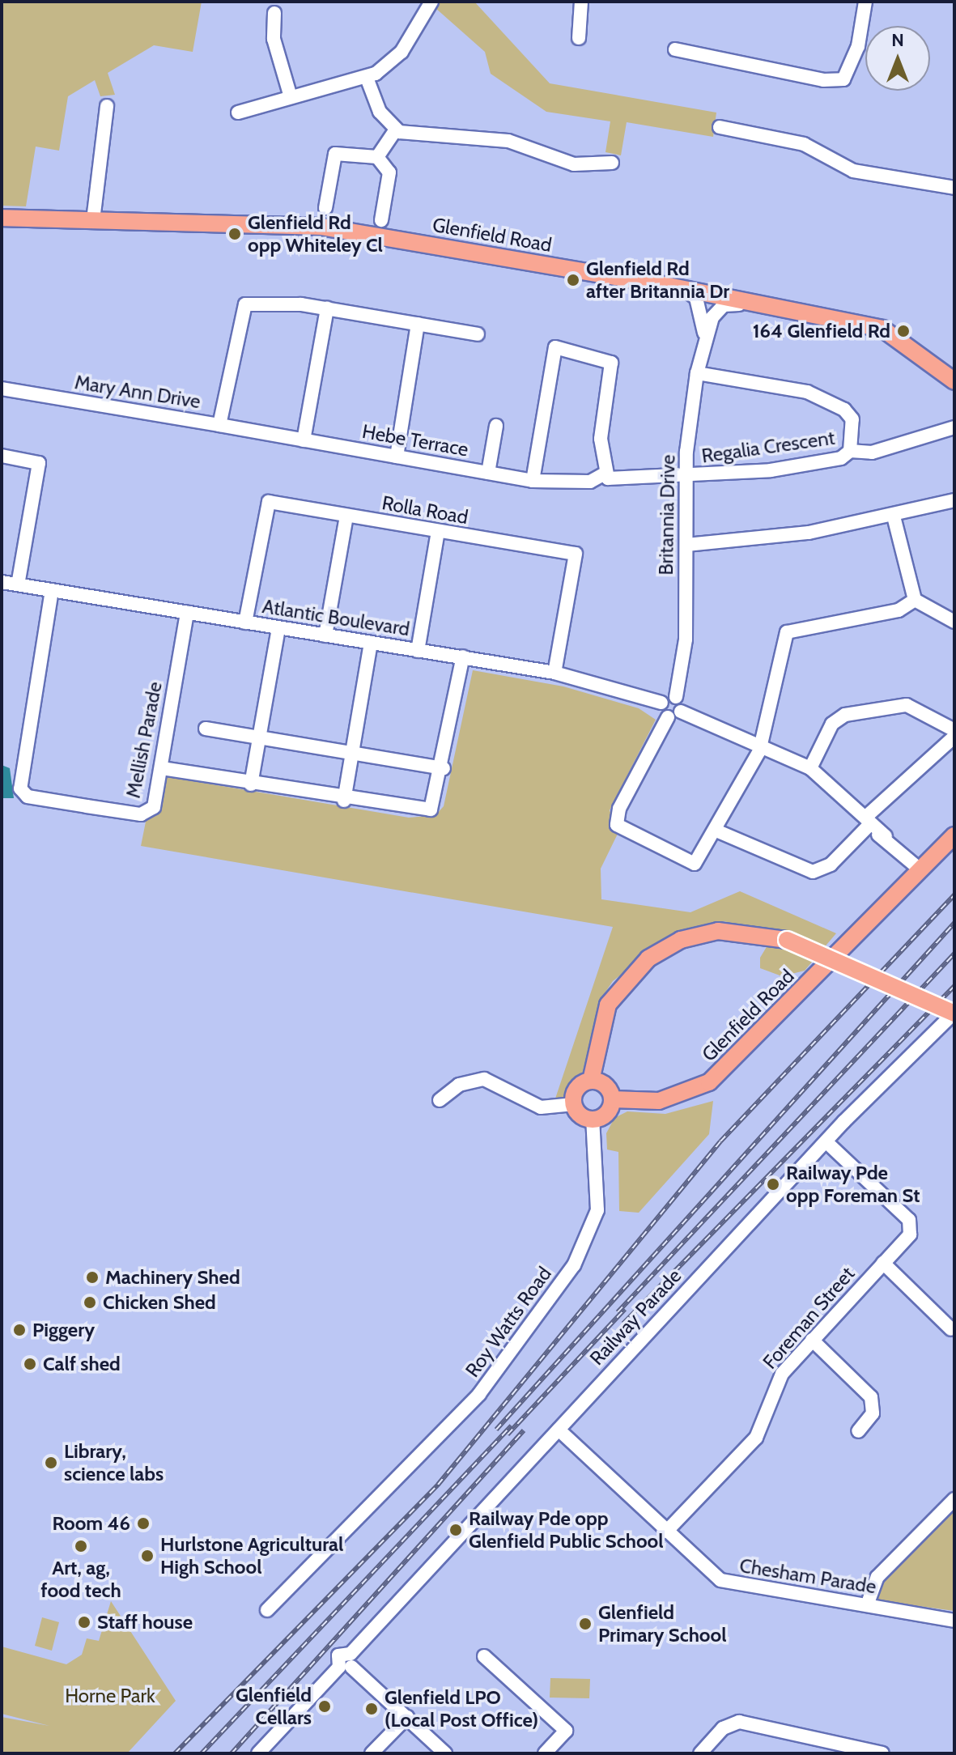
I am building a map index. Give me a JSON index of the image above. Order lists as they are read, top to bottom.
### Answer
{
  "streets": {
    "main road": ["Glenfield Road"],
    "street": [
      "Mary Ann Drive",
      "Hebe Terrace",
      "Regalia Crescent",
      "Rolla Road",
      "Britannia Drive",
      "Atlantic Boulevard",
      "Mellish Parade",
      "Railway Parade",
      "Foreman Street",
      "Roy Watts Road",
      "Chesham Parade"
    ]
  },
  "crossings": [
    ["Glenfield Road", "Britannia Drive"],
    ["Glenfield Road", "Railway Parade"],
    ["Glenfield Road", "Roy Watts Road"],
    ["Mary Ann Drive", "Hebe Terrace"],
    ["Regalia Crescent", "Britannia Drive"],
    ["Rolla Road", "Atlantic Boulevard"],
    ["Atlantic Boulevard", "Mellish Parade"],
    ["Railway Parade", "Foreman Street"],
    ["Railway Parade", "Chesham Parade"],
    ["Foreman Street", "Chesham Parade"]
  ],
  "parks": ["Horne Park"],
  "places": [
    "Glenfield Rd opp Whiteley Cl",
    "Glenfield Rd after Britannia Dr",
    "164 Glenfield Rd",
    "Railway Pde opp Foreman St",
    "Machinery Shed",
    "Chicken Shed",
    "Piggery",
    "Calf shed",
    "Library, science labs",
    "Room 46",
    "Railway Pde opp Glenfield Public School",
    "Art, ag, food tech",
    "Hurlstone Agricultural High School",
    "Staff house",
    "Glenfield Primary School",
    "Glenfield Cellars",
    "Glenfield LPO (Local Post Office)"
  ],
  "north": "top"
}
